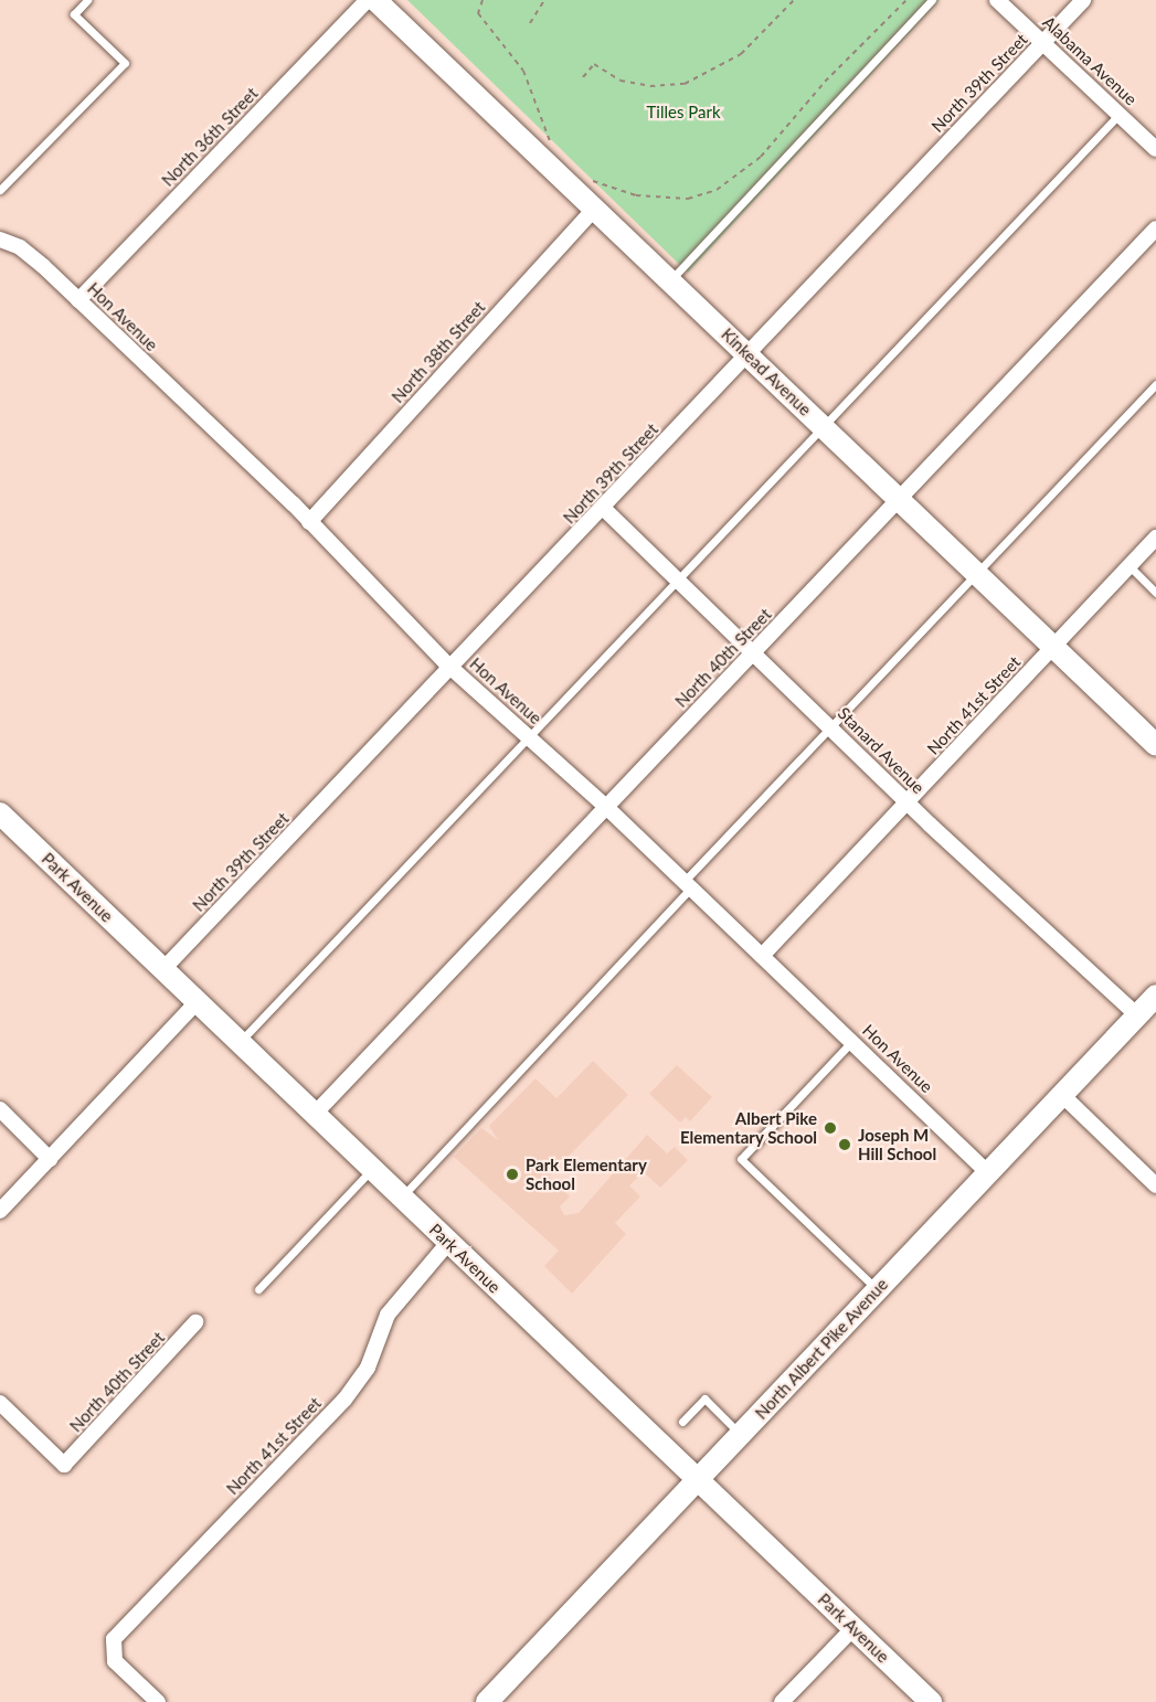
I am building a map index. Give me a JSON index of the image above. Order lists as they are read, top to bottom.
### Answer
{
  "streets": {
    "street": [
      "Alabama Avenue",
      "North 39th Street",
      "North 36th Street",
      "Hon Avenue",
      "North 38th Street",
      "Kinkead Avenue",
      "North 40th Street",
      "North 41st Street",
      "Stanard Avenue",
      "Park Avenue",
      "North Albert Pike Avenue"
    ]
  },
  "crossings": [
    ["Alabama Avenue", "North 39th Street"],
    ["North 39th Street", "Hon Avenue"],
    ["North 39th Street", "Kinkead Avenue"],
    ["North 39th Street", "Stanard Avenue"],
    ["North 39th Street", "Park Avenue"],
    ["North 36th Street", "Hon Avenue"],
    ["Hon Avenue", "North 38th Street"],
    ["Hon Avenue", "North 40th Street"],
    ["Hon Avenue", "North 41st Street"],
    ["Hon Avenue", "North Albert Pike Avenue"],
    ["North 38th Street", "Kinkead Avenue"],
    ["Kinkead Avenue", "North 40th Street"],
    ["Kinkead Avenue", "North 41st Street"],
    ["North 40th Street", "Stanard Avenue"],
    ["North 40th Street", "Park Avenue"],
    ["North 41st Street", "Stanard Avenue"],
    ["North 41st Street", "Park Avenue"],
    ["Stanard Avenue", "North Albert Pike Avenue"],
    ["Park Avenue", "North Albert Pike Avenue"]
  ],
  "parks": ["Tilles Park"],
  "places": ["Albert Pike Elementary School", "Joseph M Hill School", "Park Elementary School"]
}
